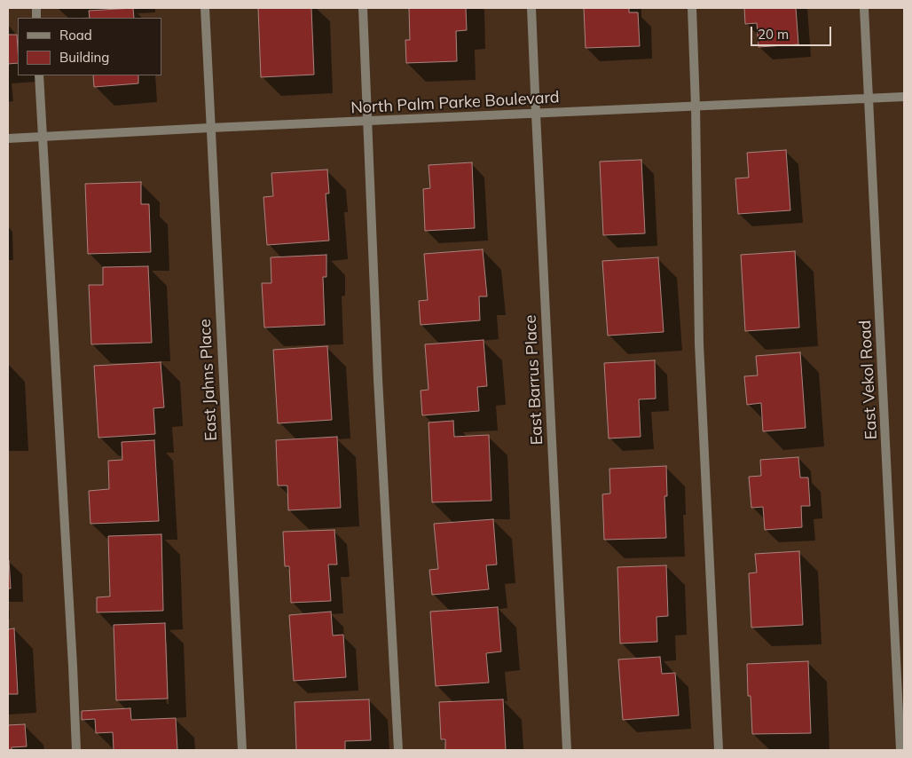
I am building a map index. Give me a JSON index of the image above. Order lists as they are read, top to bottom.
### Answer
{
  "streets": {
    "street": [
      "North Palm Parke Boulevard",
      "East Jahns Place",
      "East Barrus Place",
      "East Vekol Road"
    ]
  },
  "crossings": [
    ["North Palm Parke Boulevard", "East Jahns Place"],
    ["North Palm Parke Boulevard", "East Barrus Place"],
    ["North Palm Parke Boulevard", "East Vekol Road"]
  ],
  "legend": ["Road", "Building"],
  "scale_bar": "20 m"
}
